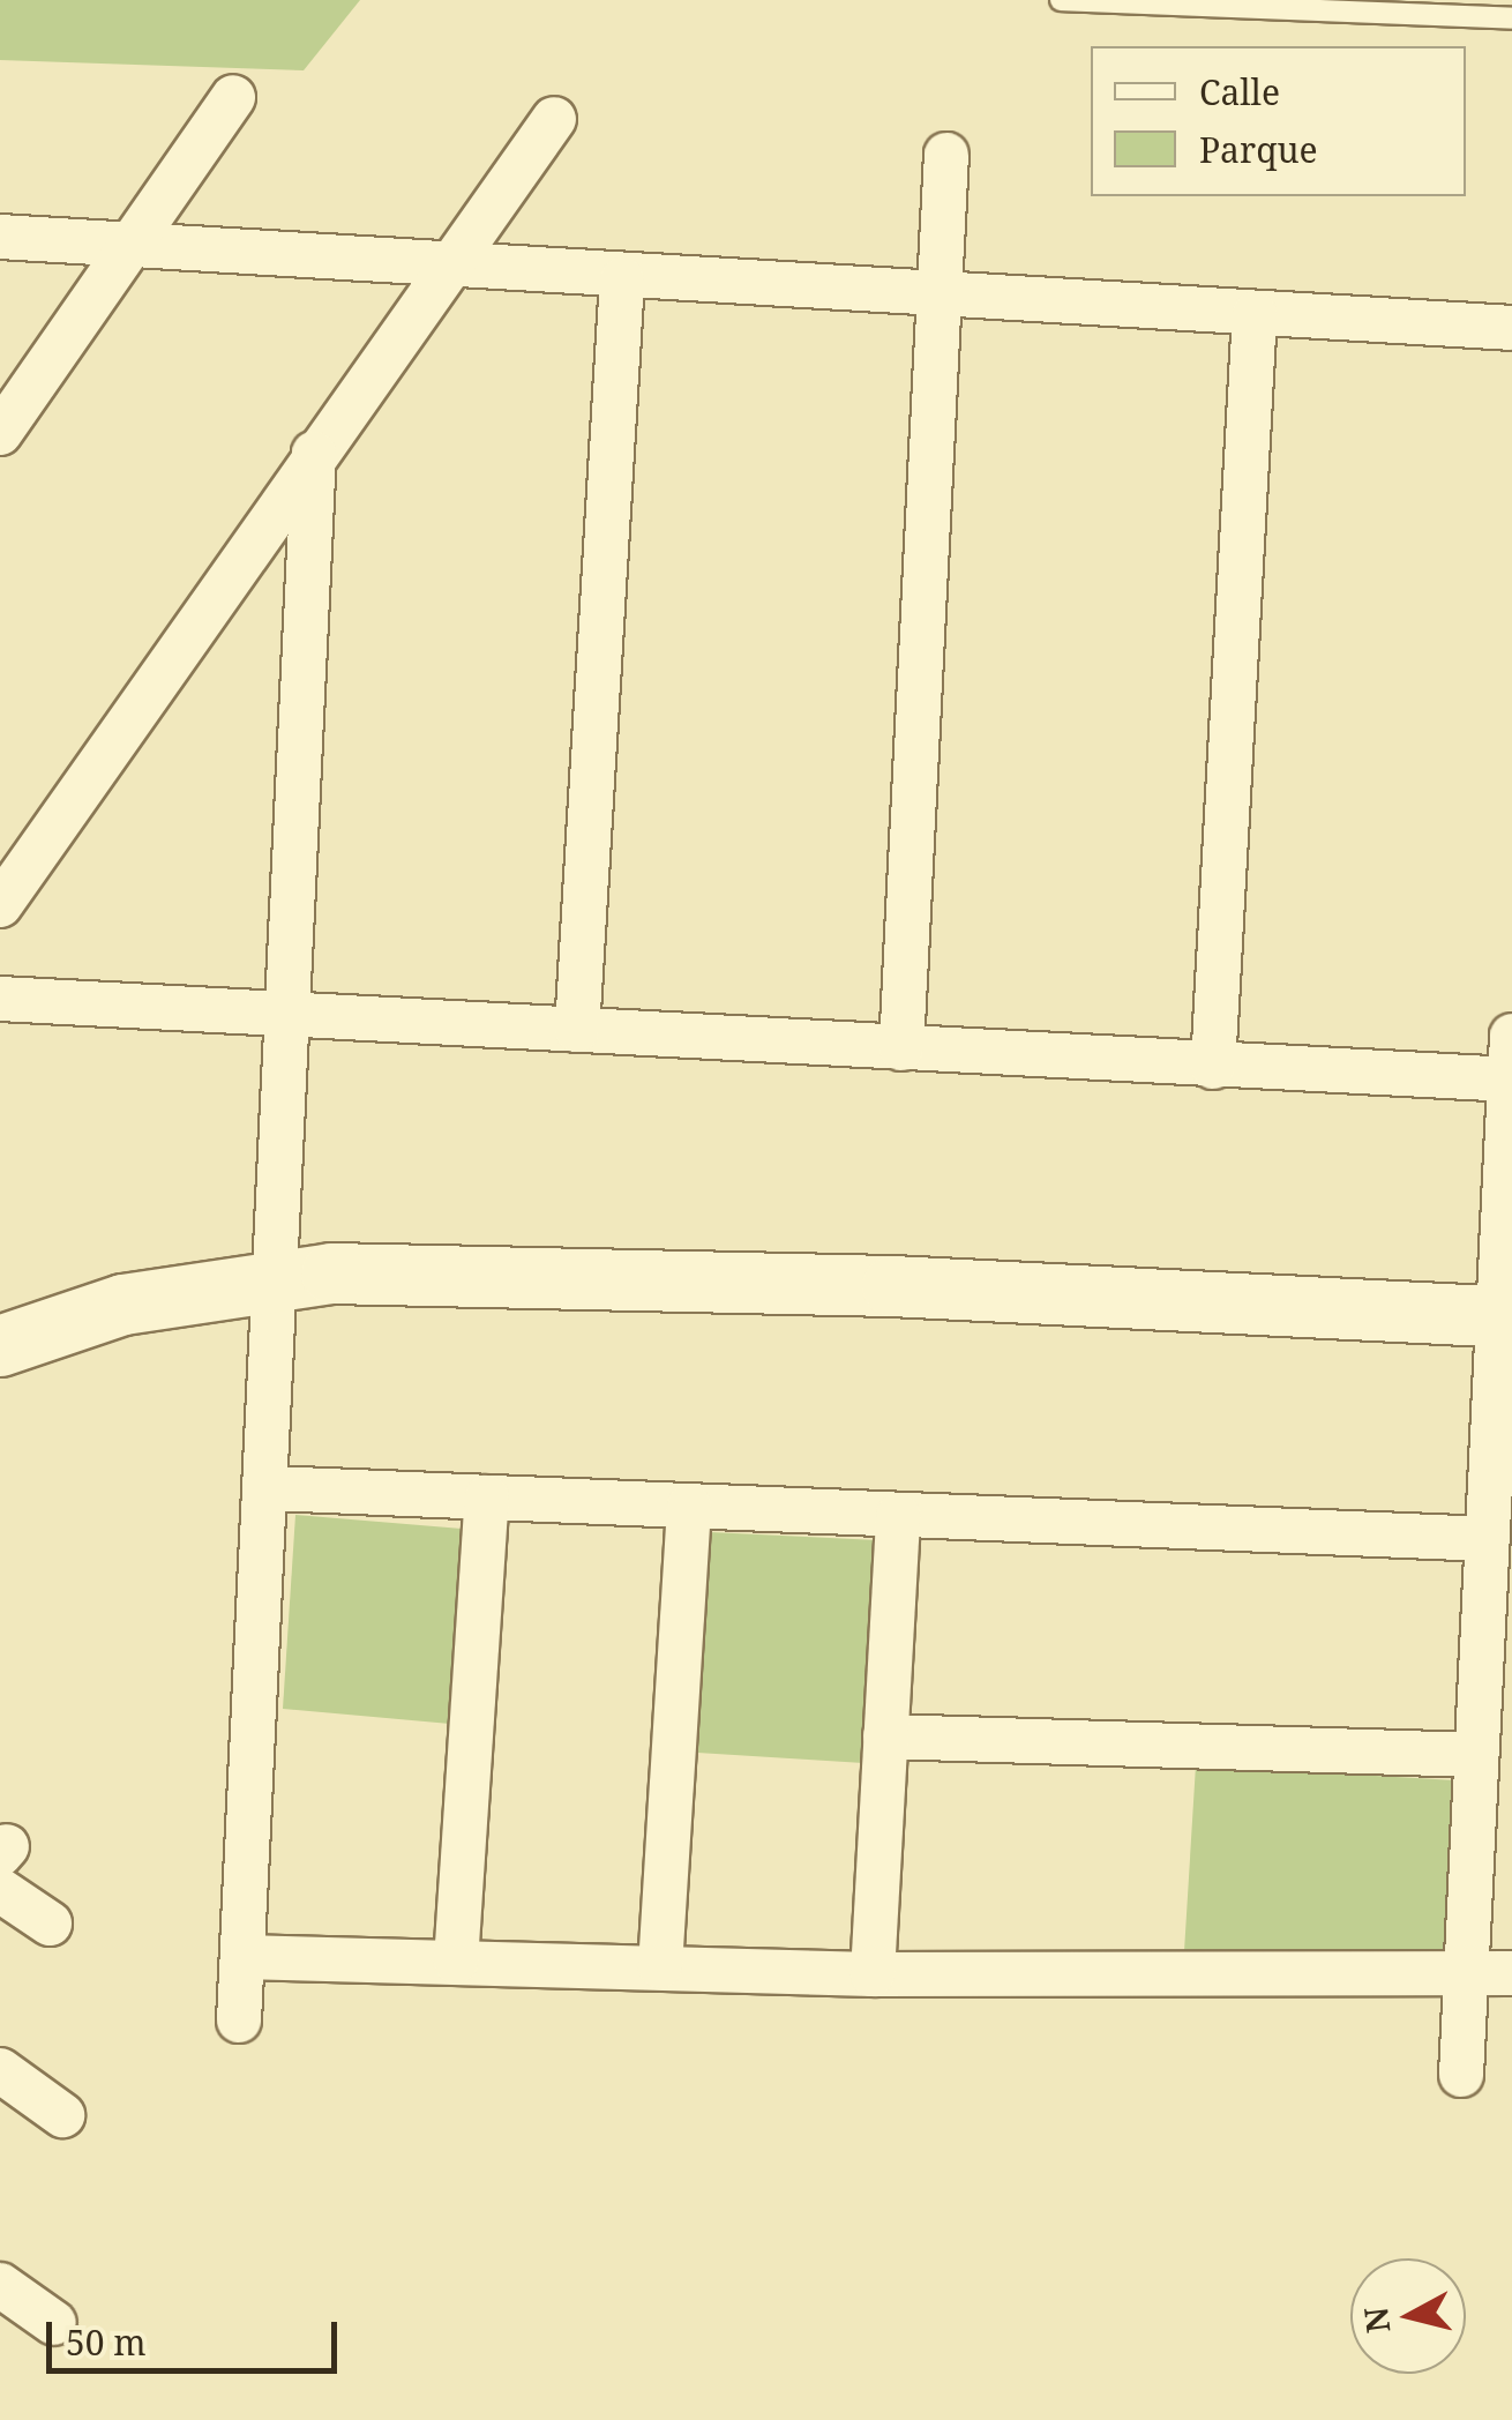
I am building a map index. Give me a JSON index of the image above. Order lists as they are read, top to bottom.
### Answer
{
  "legend": ["Calle", "Parque"],
  "scale_bar": "50 m",
  "north": "left"
}
